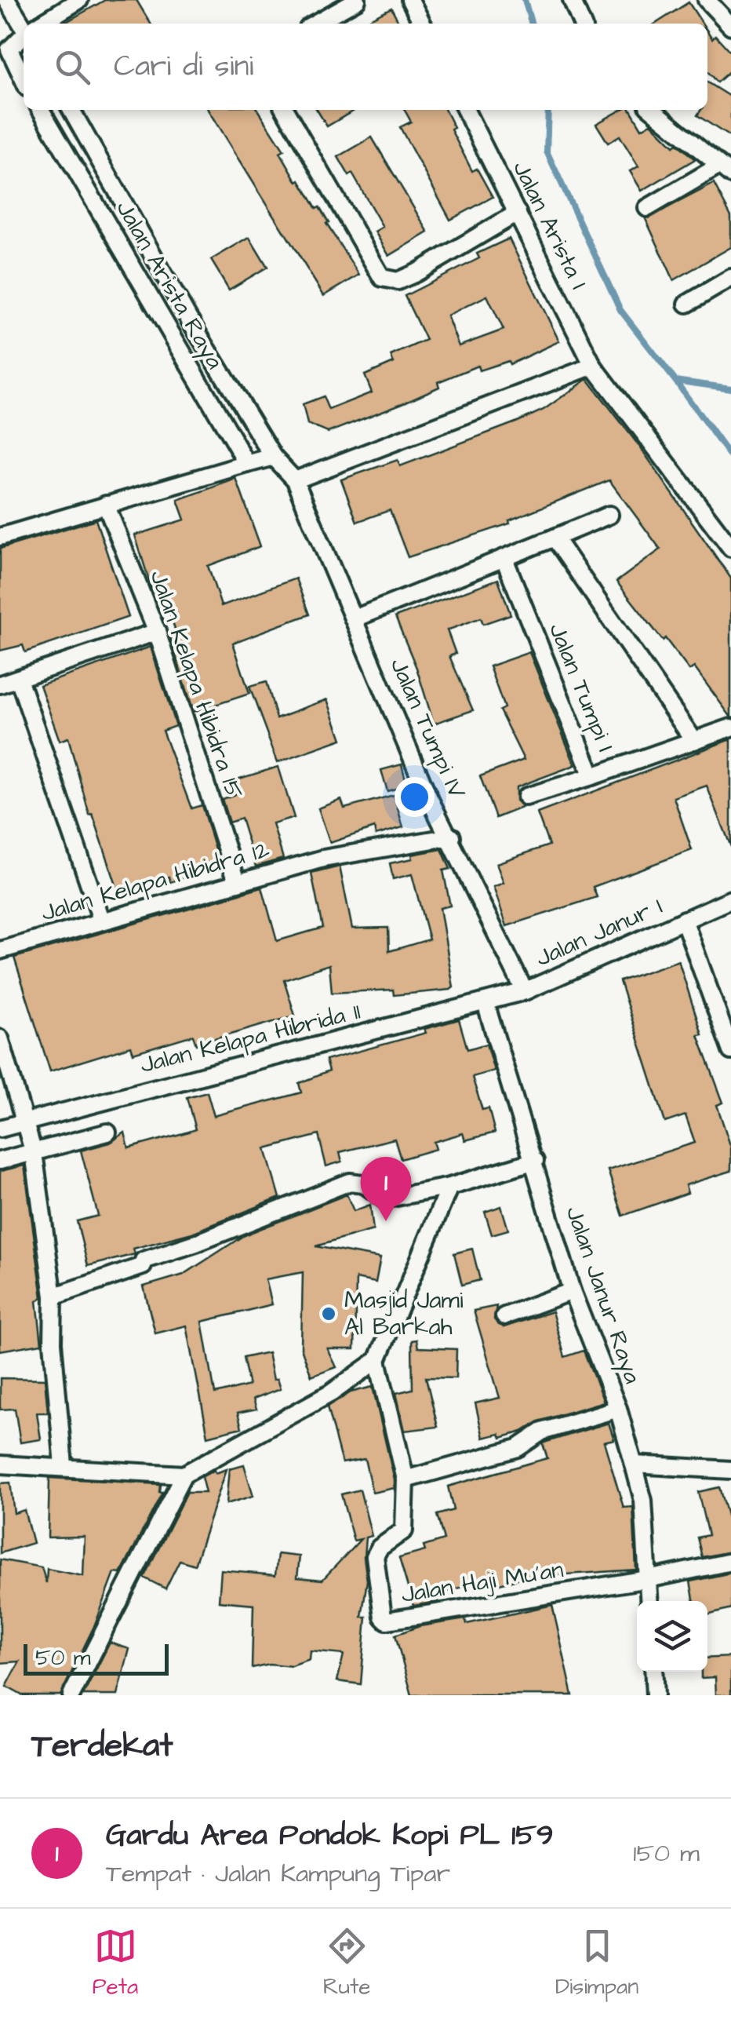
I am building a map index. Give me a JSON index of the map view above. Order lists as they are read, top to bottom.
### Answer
{
  "streets": {
    "street": [
      "Jalan Arista I",
      "Jalan Arista Raya",
      "Jalan Kelapa Hibidra 15",
      "Jalan Tumpi I",
      "Jalan Tumpi IV",
      "Jalan Kelapa Hibidra 12",
      "Jalan Janur I",
      "Jalan Kelapa Hibrida 11",
      "Jalan Janur Raya",
      "Jalan Haji Mu'an"
    ]
  },
  "crossings": [
    ["Jalan Arista Raya", "Jalan Tumpi IV"],
    ["Jalan Kelapa Hibidra 15", "Jalan Kelapa Hibidra 12"],
    ["Jalan Tumpi IV", "Jalan Kelapa Hibidra 12"],
    ["Jalan Tumpi IV", "Jalan Janur I"],
    ["Jalan Janur I", "Jalan Kelapa Hibrida 11"],
    ["Jalan Janur I", "Jalan Janur Raya"],
    ["Jalan Kelapa Hibrida 11", "Jalan Janur Raya"],
    ["Jalan Janur Raya", "Jalan Haji Mu'an"]
  ],
  "places": ["Masjid Jami Al Barkah"],
  "scale_bar": "50 m",
  "page": {
    "search": "Cari di sini",
    "pins": "1",
    "scale": "50 m",
    "heading": "Terdekat",
    "list": [
      {
        "mark": "1",
        "name": "Gardu Area Pondok Kopi PL 159",
        "note": "Tempat · Jalan Kampung Tipar",
        "value": "150 m"
      }
    ],
    "nav": ["Peta", "Rute", "Disimpan"]
  }
}
